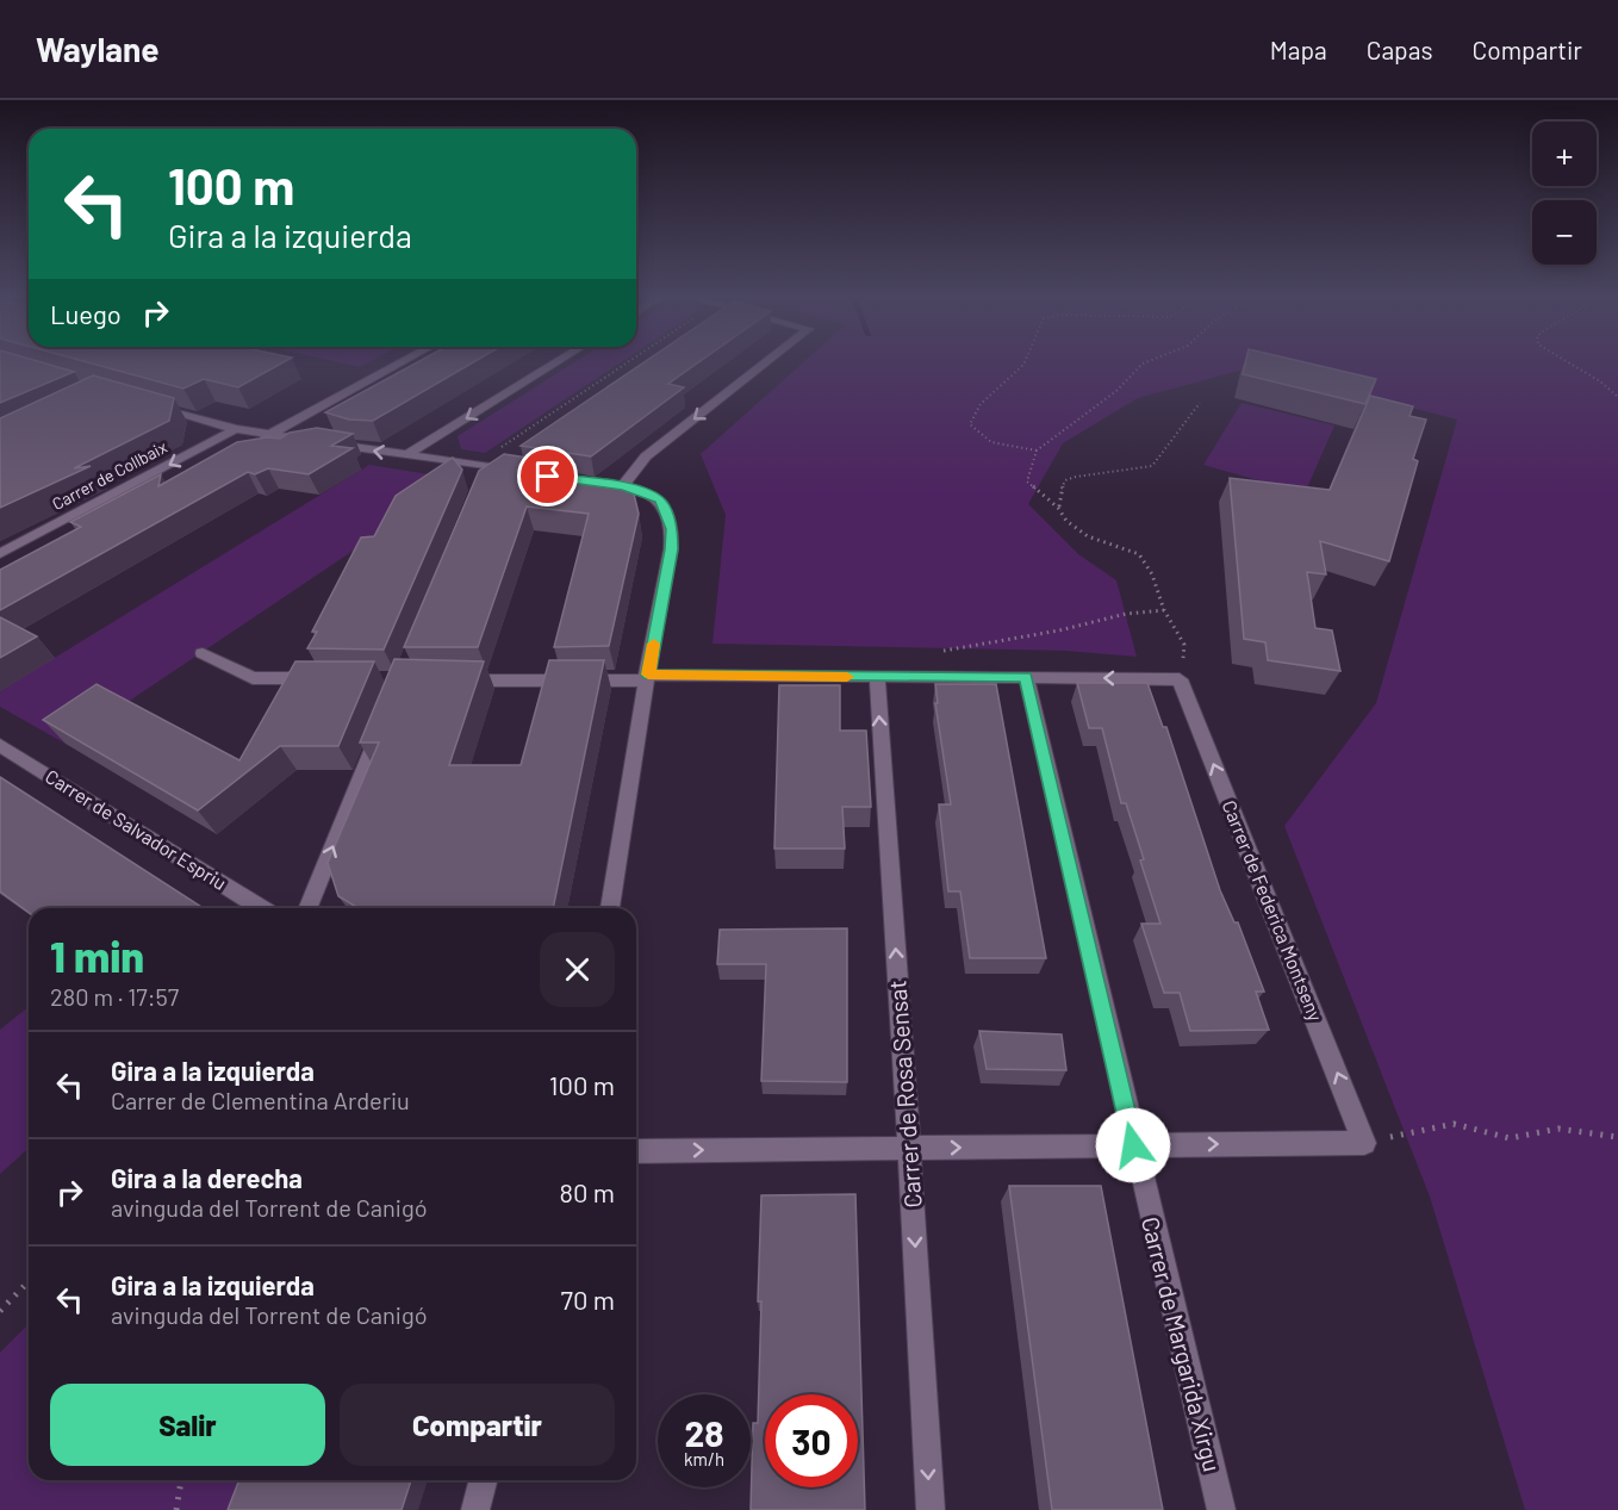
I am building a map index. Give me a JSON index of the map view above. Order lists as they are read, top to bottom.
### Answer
{
  "streets": {
    "street": [
      "Carrer de Collbaix",
      "Carrer de Salvador Espriu",
      "Carrer de Federica Montseny",
      "Carrer de Rosa Sensat",
      "Carrer de Margarida Xirgu"
    ]
  },
  "one_way": ["Carrer de Collbaix", "Carrer de Federica Montseny"],
  "page": {
    "header": "Waylane",
    "nav": ["Mapa", "Capas", "Compartir"],
    "map_buttons": ["+", "−"],
    "turn": ["100 m", "Gira a la izquierda"],
    "then": "Luego",
    "heading": ["1 min", "280 m · 17:57"],
    "list": [
      {
        "name": "Gira a la izquierda",
        "note": "Carrer de Clementina Arderiu",
        "value": "100 m"
      },
      {
        "name": "Gira a la derecha",
        "note": "avinguda del Torrent de Canigó",
        "value": "80 m"
      },
      {
        "name": "Gira a la izquierda",
        "note": "avinguda del Torrent de Canigó",
        "value": "70 m"
      }
    ],
    "buttons": ["Salir", "Compartir"],
    "speed": "28 km/h",
    "limit": "30"
  }
}
